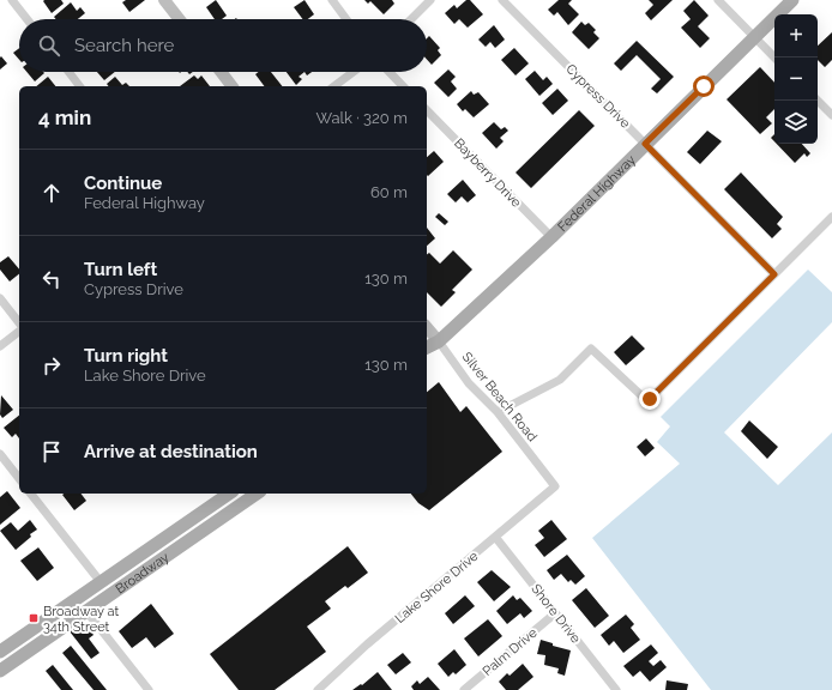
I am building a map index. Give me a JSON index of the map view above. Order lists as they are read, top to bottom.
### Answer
{
  "streets": {
    "main road": ["Federal Highway", "Broadway"],
    "street": [
      "Cypress Drive",
      "Bayberry Drive",
      "Silver Beach Road",
      "Lake Shore Drive",
      "Shore Drive",
      "Palm Drive"
    ]
  },
  "crossings": [
    ["Cypress Drive", "Federal Highway"],
    ["Bayberry Drive", "Federal Highway"],
    ["Federal Highway", "Silver Beach Road"],
    ["Silver Beach Road", "Lake Shore Drive"],
    ["Lake Shore Drive", "Shore Drive"],
    ["Shore Drive", "Palm Drive"]
  ],
  "places": {
    "transit": ["Broadway at 34th Street"]
  },
  "page": {
    "map_buttons": ["+", "−"],
    "search": "Search here",
    "heading": ["4 min", "Walk · 320 m"],
    "list": [
      ["Continue", "Federal Highway", "60 m"],
      ["Turn left", "Cypress Drive", "130 m"],
      ["Turn right", "Lake Shore Drive", "130 m"],
      "Arrive at destination"
    ]
  }
}
